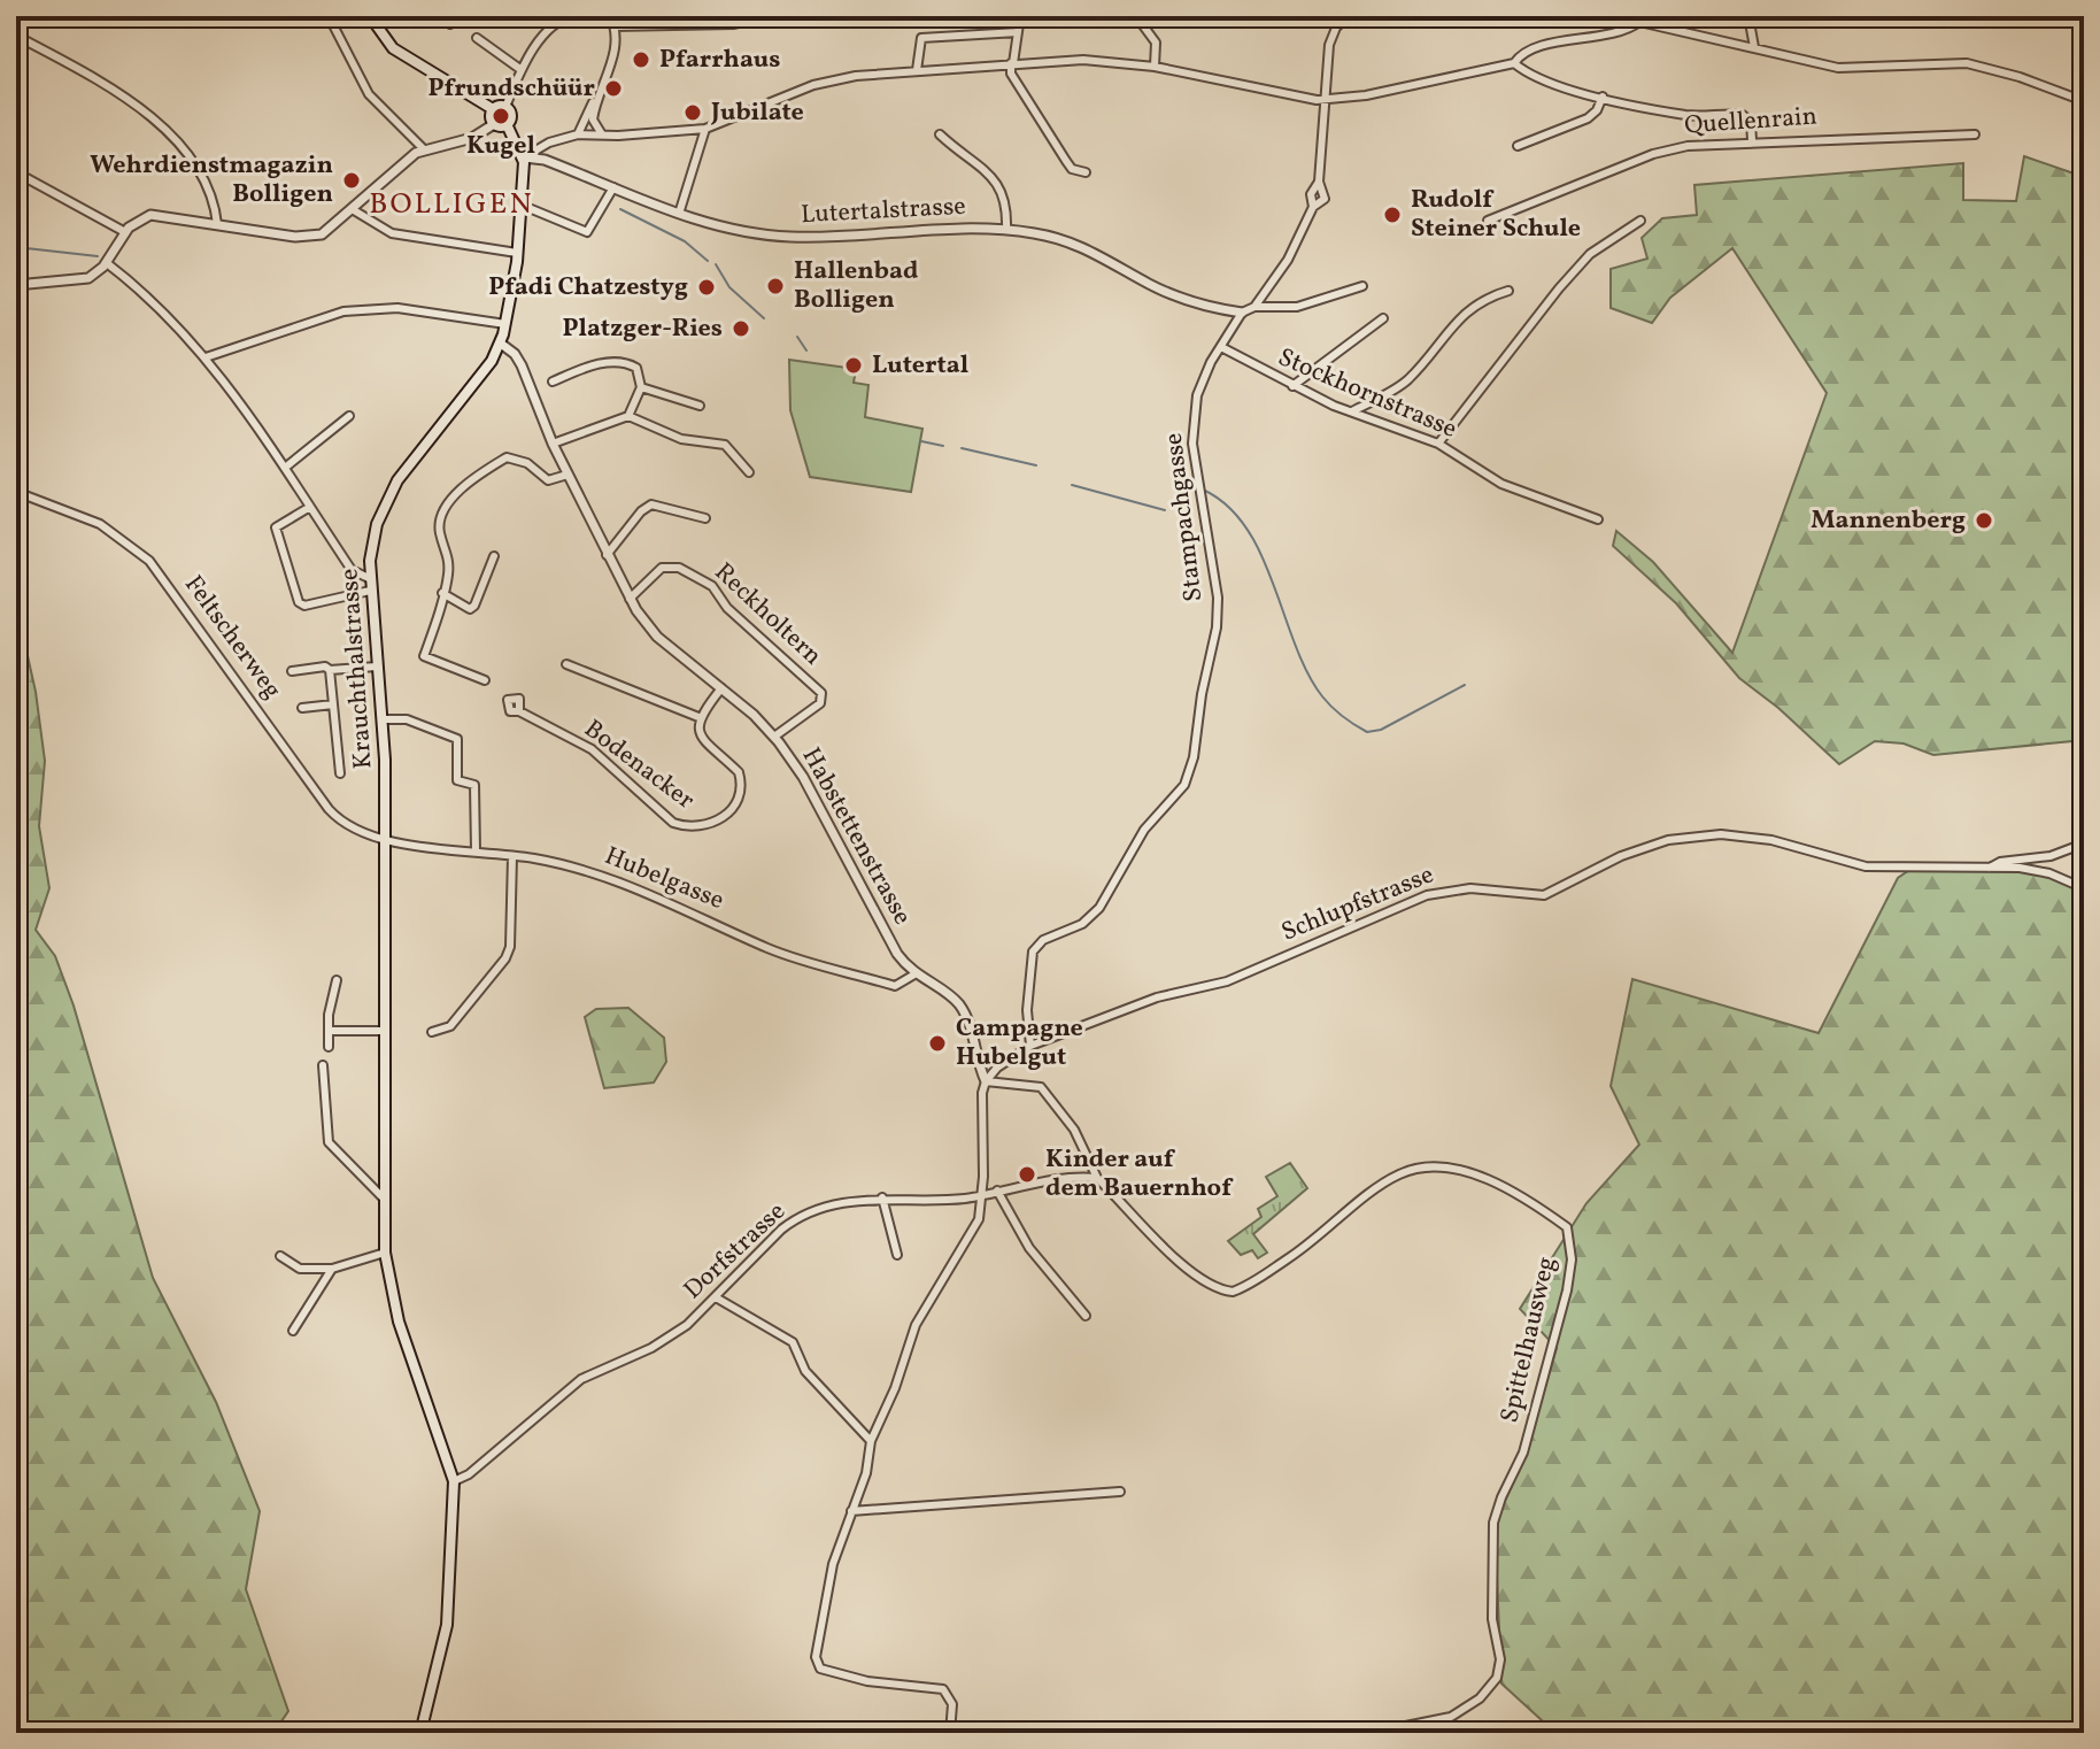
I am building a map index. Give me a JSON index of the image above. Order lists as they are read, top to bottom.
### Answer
{
  "streets": {
    "main road": ["Krauchthalstrasse"],
    "street": [
      "Quellenrain",
      "Lutertalstrasse",
      "Stockhornstrasse",
      "Stampachgasse",
      "Reckholtern",
      "Feltscherweg",
      "Bodenacker",
      "Habstettenstrasse",
      "Hubelgasse",
      "Schlupfstrasse",
      "Dorfstrasse",
      "Spittelhausweg"
    ]
  },
  "crossings": [
    ["Lutertalstrasse", "Stampachgasse"],
    ["Lutertalstrasse", "Krauchthalstrasse"],
    ["Stockhornstrasse", "Stampachgasse"],
    ["Stampachgasse", "Schlupfstrasse"],
    ["Reckholtern", "Habstettenstrasse"],
    ["Feltscherweg", "Krauchthalstrasse"],
    ["Feltscherweg", "Hubelgasse"],
    ["Krauchthalstrasse", "Habstettenstrasse"],
    ["Krauchthalstrasse", "Hubelgasse"],
    ["Krauchthalstrasse", "Dorfstrasse"],
    ["Habstettenstrasse", "Hubelgasse"],
    ["Habstettenstrasse", "Schlupfstrasse"]
  ],
  "districts": ["BOLLIGEN"],
  "places": [
    "Pfarrhaus",
    "Pfrundschüür",
    "Jubilate",
    "Kugel",
    "Wehrdienstmagazin Bolligen",
    "Rudolf Steiner Schule",
    "Hallenbad Bolligen",
    "Pfadi Chatzestyg",
    "Platzger-Ries",
    "Lutertal",
    "Mannenberg",
    "Campagne Hubelgut",
    "Kinder auf dem Bauernhof"
  ]
}
